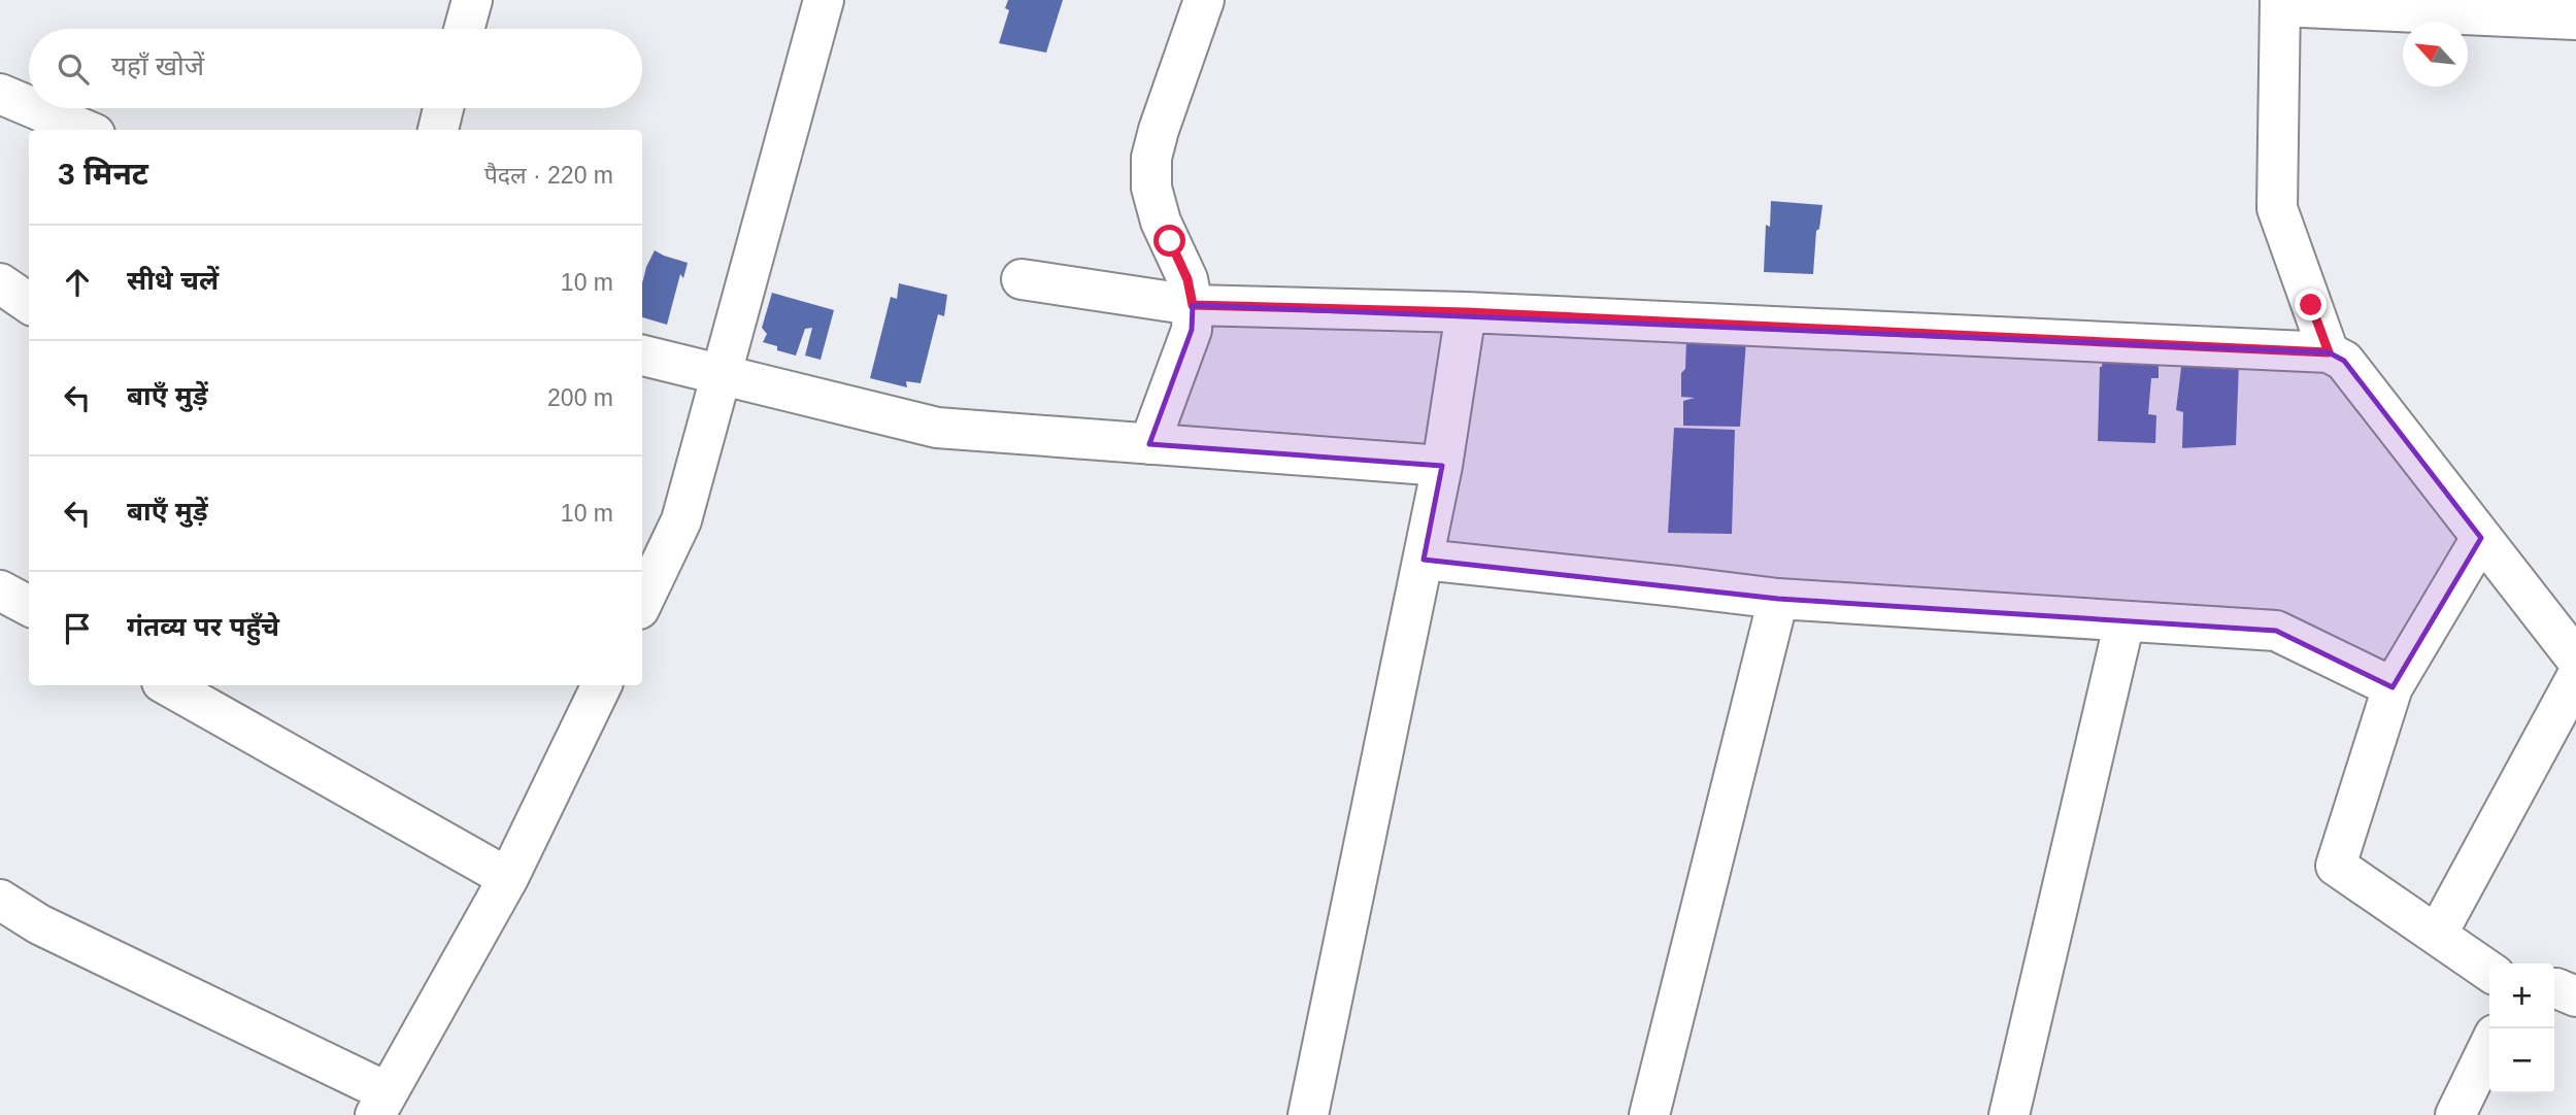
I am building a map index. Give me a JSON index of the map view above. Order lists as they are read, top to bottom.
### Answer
{
  "north": "top left",
  "page": {
    "search": "यहाँ खोजें",
    "heading": ["3 मिनट", "पैदल · 220 m"],
    "list": [
      ["सीधे चलें", "10 m"],
      ["बाएँ मुड़ें", "200 m"],
      ["बाएँ मुड़ें", "10 m"],
      "गंतव्य पर पहुँचे"
    ],
    "map_buttons": ["+", "−"]
  }
}
